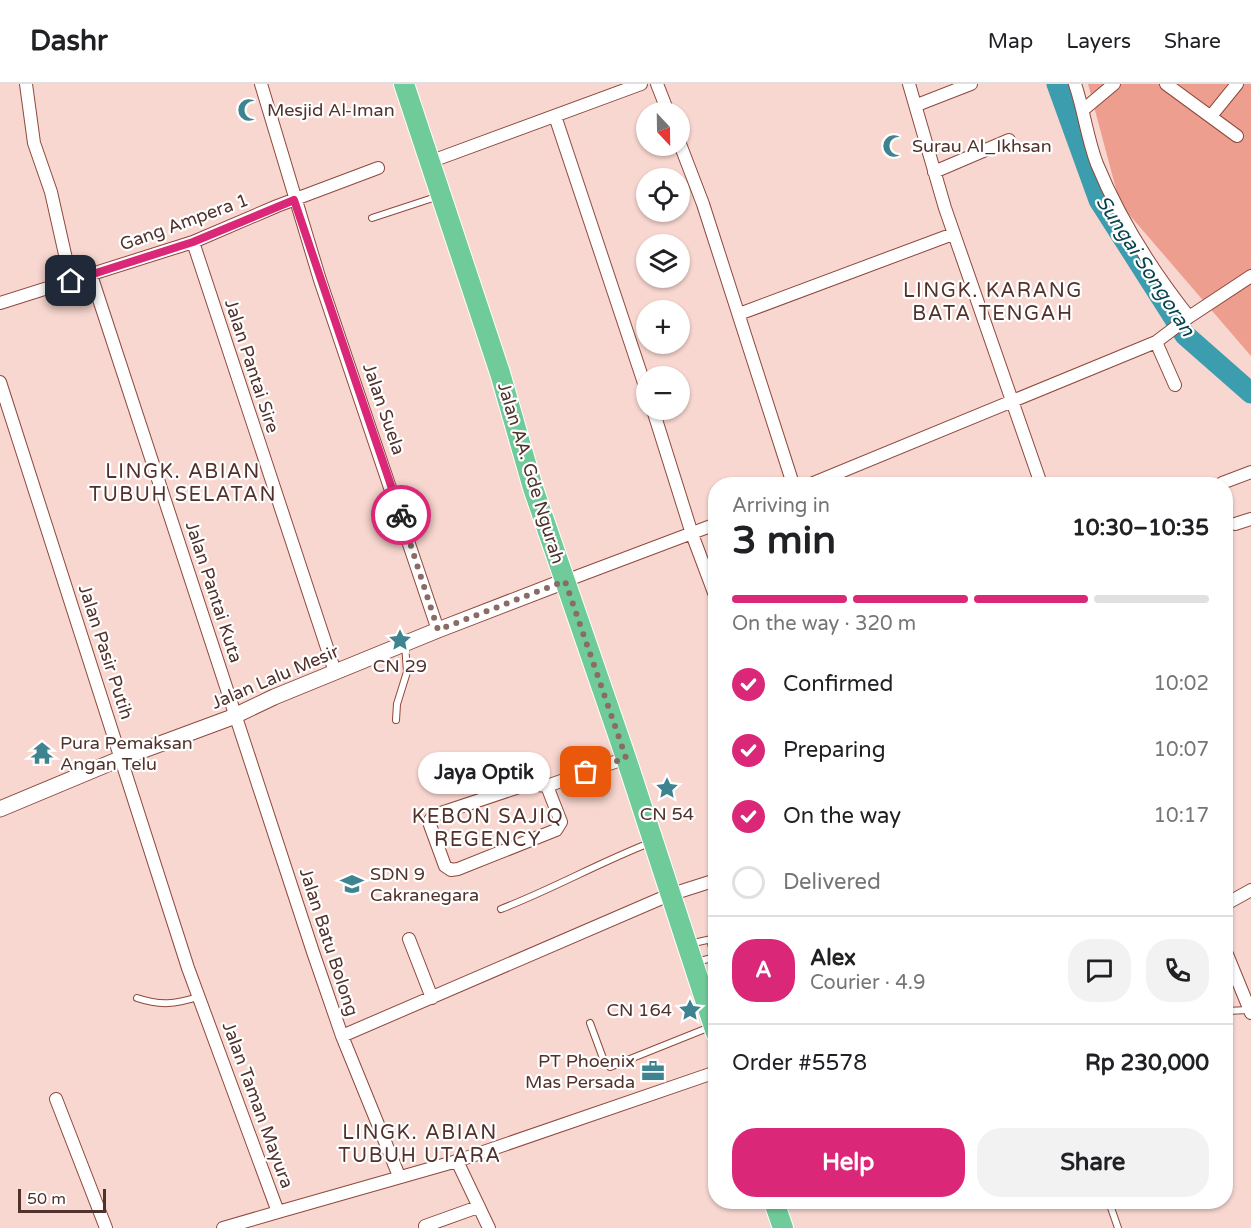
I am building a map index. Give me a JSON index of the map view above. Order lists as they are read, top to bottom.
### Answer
{
  "streets": {
    "main road": ["Jalan AA. Gde Ngurah"],
    "street": [
      "Gang Ampera 1",
      "Jalan Pantai Sire",
      "Jalan Suela",
      "Jalan Pantai Kuta",
      "Jalan Pasir Putih",
      "Jalan Lalu Mesir",
      "Jalan Batu Bolong",
      "Jalan Taman Mayura"
    ]
  },
  "crossings": [
    ["Gang Ampera 1", "Jalan Pantai Sire"],
    ["Gang Ampera 1", "Jalan Suela"],
    ["Gang Ampera 1", "Jalan Pantai Kuta"],
    ["Jalan Pantai Sire", "Jalan Lalu Mesir"],
    ["Jalan Suela", "Jalan Lalu Mesir"],
    ["Jalan AA. Gde Ngurah", "Jalan Lalu Mesir"],
    ["Jalan Pantai Kuta", "Jalan Lalu Mesir"],
    ["Jalan Pantai Kuta", "Jalan Batu Bolong"],
    ["Jalan Pasir Putih", "Jalan Lalu Mesir"],
    ["Jalan Pasir Putih", "Jalan Taman Mayura"],
    ["Jalan Lalu Mesir", "Jalan Batu Bolong"],
    ["Jalan Batu Bolong", "Jalan Taman Mayura"]
  ],
  "districts": [
    "LINGK. KARANG BATA TENGAH",
    "LINGK. ABIAN TUBUH SELATAN",
    "KEBON SAJIQ REGENCY",
    "LINGK. ABIAN TUBUH UTARA"
  ],
  "water": ["Sungai Songoran"],
  "places": {
    "mosque": ["Mesjid Al-Iman", "Surau Al_Ikhsan"],
    "place": ["CN 29", "CN 54", "CN 164"],
    "temple": ["Pura Pemaksan Angan Telu"],
    "other": ["Jaya Optik"],
    "school or university": ["SDN 9 Cakranegara"],
    "office": ["PT Phoenix Mas Persada"]
  },
  "scale_bar": "50 m",
  "north": "bottom",
  "page": {
    "header": "Dashr",
    "nav": ["Map", "Layers", "Share"],
    "map_buttons": ["+", "−"],
    "heading": ["3 min", "Arriving in", "10:30–10:35"],
    "panel": [
      "Alex",
      "Courier · 4.9",
      "Order #5578",
      "Rp 230,000"
    ],
    "bar": "On the way · 320 m",
    "list": [
      ["Confirmed", "10:02"],
      ["Preparing", "10:07"],
      ["On the way", "10:17"],
      "Delivered"
    ],
    "bubble": "Jaya Optik",
    "round": "A",
    "buttons": ["Help", "Share"],
    "scale": "50 m"
  }
}
